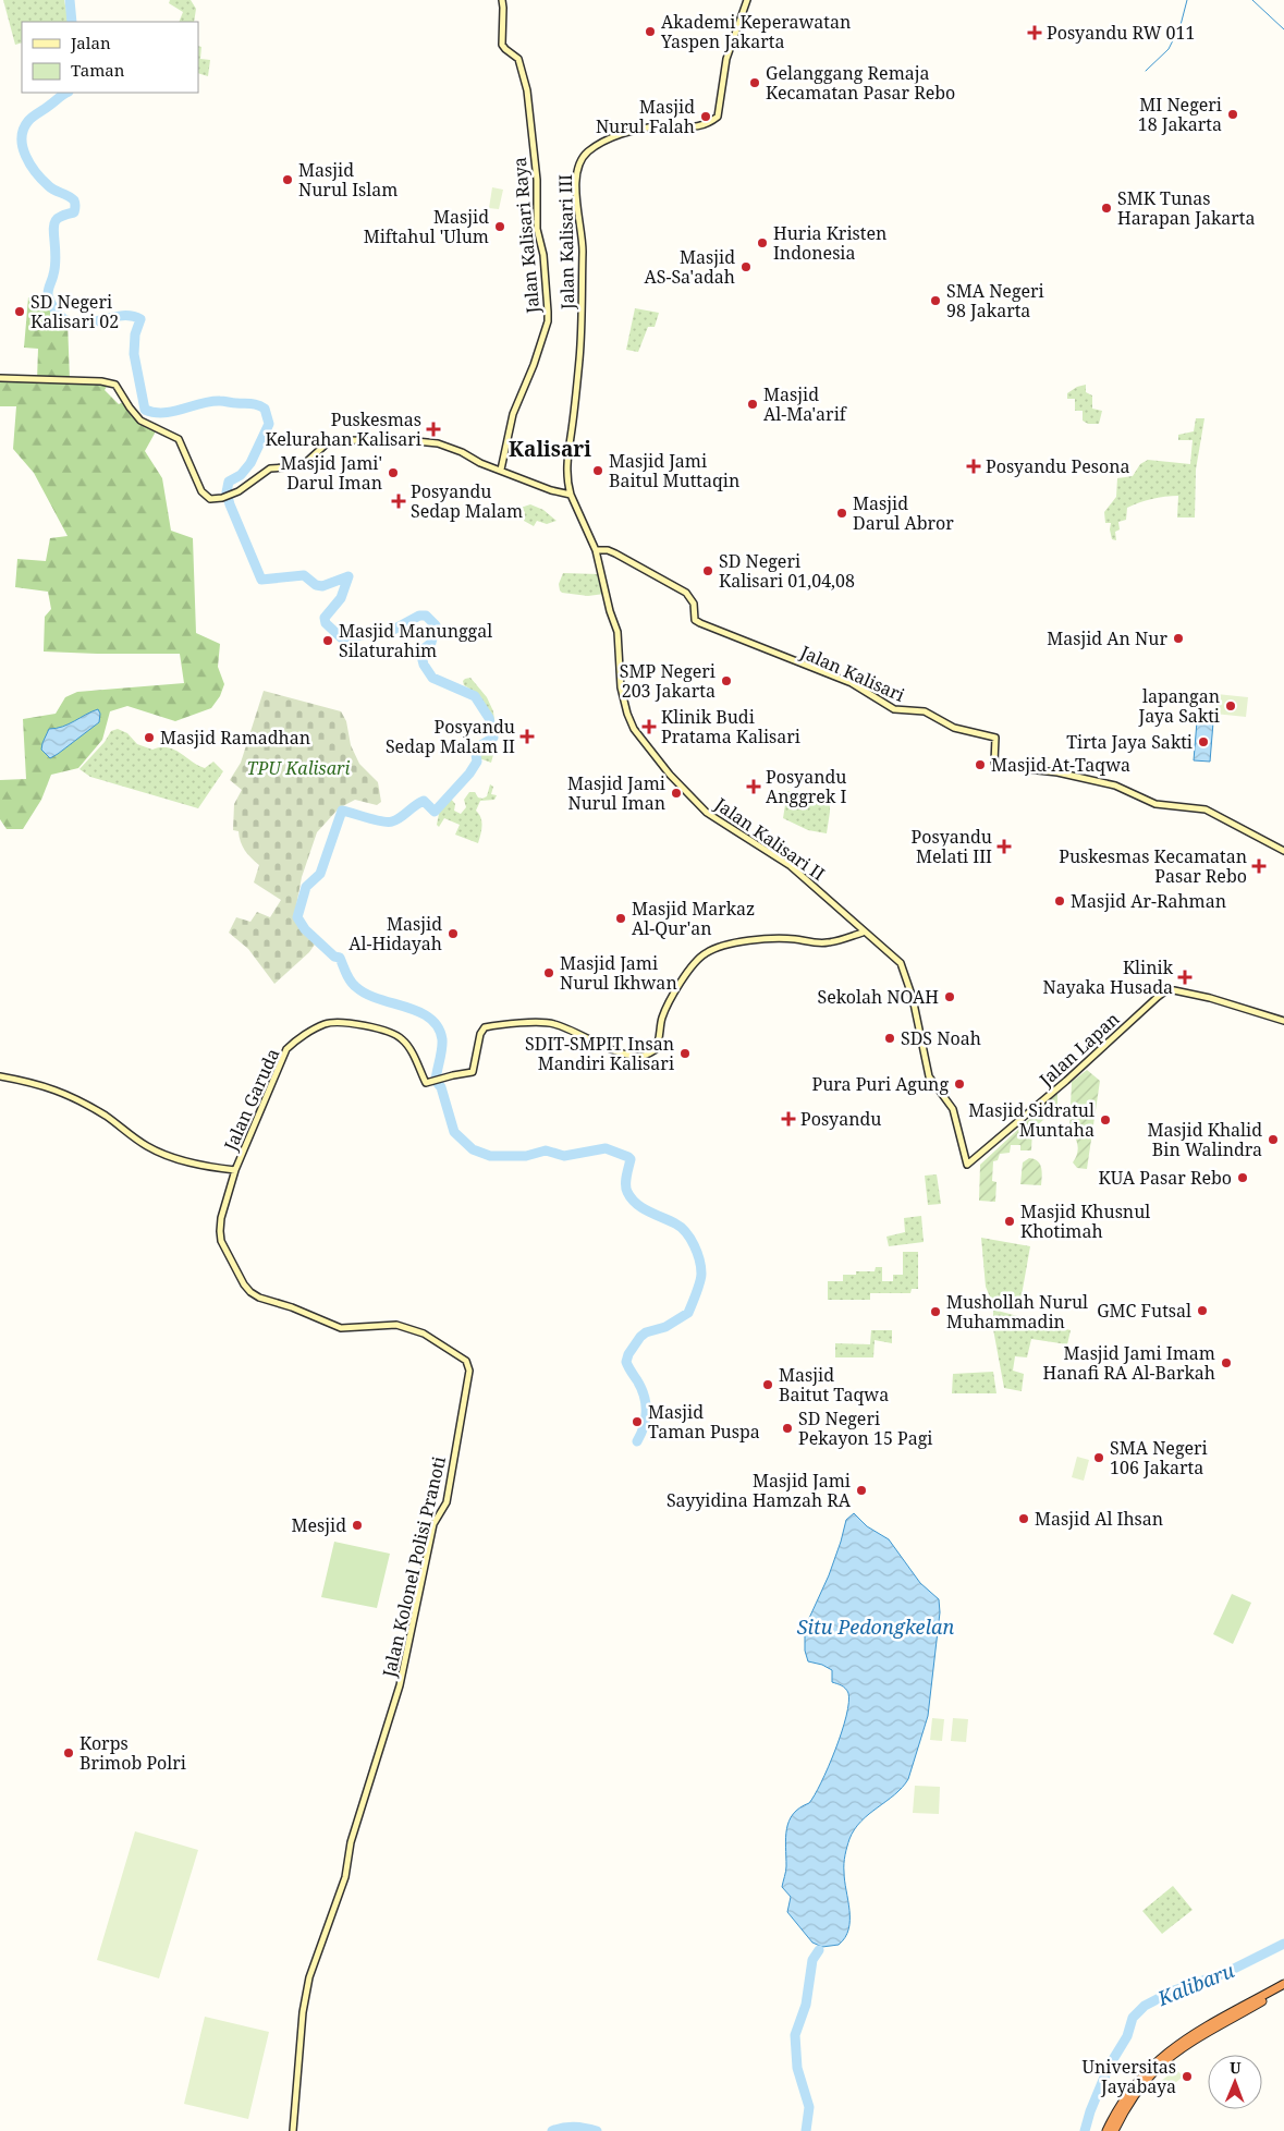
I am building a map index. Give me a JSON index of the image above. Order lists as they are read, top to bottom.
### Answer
{
  "streets": {
    "street": [
      "Jalan Kalisari Raya",
      "Jalan Kalisari III",
      "Jalan Kalisari",
      "Jalan Kalisari II",
      "Jalan Lapan",
      "Jalan Garuda",
      "Jalan Kolonel Polisi Pranoti"
    ]
  },
  "crossings": [
    ["Jalan Kalisari", "Jalan Kalisari II"],
    ["Jalan Kalisari II", "Jalan Lapan"],
    ["Jalan Kalisari II", "Jalan Garuda"],
    ["Jalan Garuda", "Jalan Kolonel Polisi Pranoti"]
  ],
  "districts": ["Kalisari"],
  "water": ["Situ Pedongkelan", "Kalibaru"],
  "parks": ["TPU Kalisari"],
  "places": {
    "other": [
      "Akademi Keperawatan Yaspen Jakarta",
      "Gelanggang Remaja Kecamatan Pasar Rebo",
      "MI Negeri 18 Jakarta",
      "Masjid Nurul Falah",
      "Masjid Nurul Islam",
      "SMK Tunas Harapan Jakarta",
      "Masjid Miftahul 'Ulum",
      "Huria Kristen Indonesia",
      "Masjid AS-Sa'adah",
      "SMA Negeri 98 Jakarta",
      "SD Negeri Kalisari 02",
      "Masjid Al-Ma'arif",
      "Masjid Jami Baitul Muttaqin",
      "Masjid Jami' Darul Iman",
      "Masjid Darul Abror",
      "SD Negeri Kalisari 01,04,08",
      "Masjid An Nur",
      "Masjid Manunggal Silaturahim",
      "SMP Negeri 203 Jakarta",
      "lapangan Jaya Sakti",
      "Masjid Ramadhan",
      "Tirta Jaya Sakti",
      "Masjid At-Taqwa",
      "Masjid Jami Nurul Iman",
      "Masjid Ar-Rahman",
      "Masjid Markaz Al-Qur'an",
      "Masjid Al-Hidayah",
      "Masjid Jami Nurul Ikhwan",
      "Sekolah NOAH",
      "SDS Noah",
      "SDIT-SMPIT Insan Mandiri Kalisari",
      "Pura Puri Agung",
      "Masjid Sidratul Muntaha",
      "Masjid Khalid Bin Walindra",
      "KUA Pasar Rebo",
      "Masjid Khusnul Khotimah",
      "GMC Futsal",
      "Mushollah Nurul Muhammadin",
      "Masjid Jami Imam Hanafi RA Al-Barkah",
      "Masjid Baitut Taqwa",
      "Masjid Taman Puspa",
      "SD Negeri Pekayon 15 Pagi",
      "SMA Negeri 106 Jakarta",
      "Masjid Jami Sayyidina Hamzah RA",
      "Masjid Al Ihsan",
      "Mesjid",
      "Korps Brimob Polri",
      "Universitas Jayabaya"
    ],
    "health": [
      "Posyandu RW 011",
      "Puskesmas Kelurahan Kalisari",
      "Posyandu Pesona",
      "Posyandu Sedap Malam",
      "Klinik Budi Pratama Kalisari",
      "Posyandu Sedap Malam II",
      "Posyandu Anggrek I",
      "Posyandu Melati III",
      "Puskesmas Kecamatan Pasar Rebo",
      "Klinik Nayaka Husada",
      "Posyandu"
    ]
  },
  "legend": ["Jalan", "Taman"],
  "north": "top"
}
